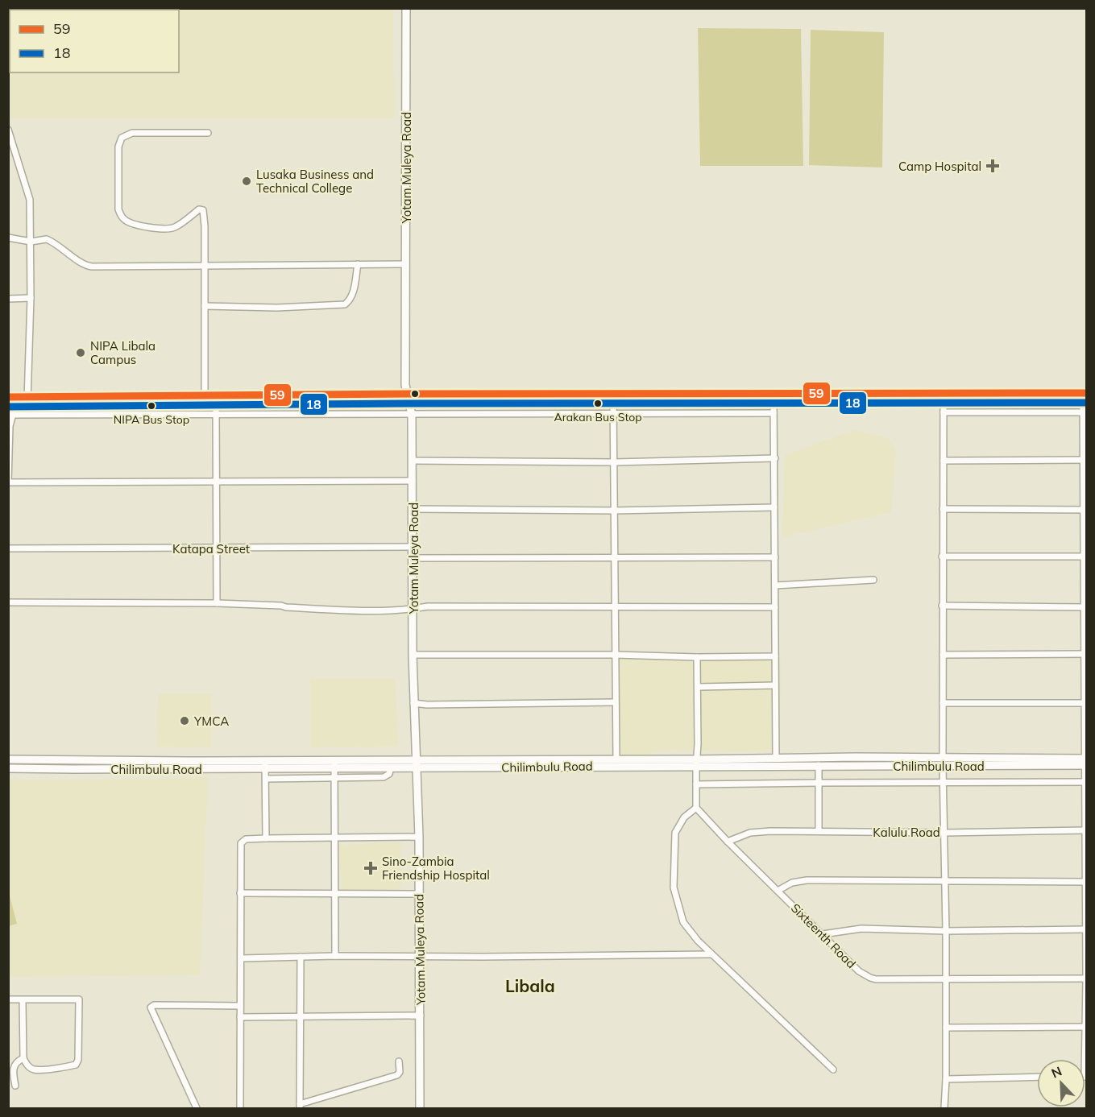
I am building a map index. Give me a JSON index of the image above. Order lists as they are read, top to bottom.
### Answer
{
  "streets": {
    "main road": ["Yotam Muleya Road", "Chilimbulu Road"],
    "street": ["Katapa Street", "Kalulu Road", "Sixteenth Road"]
  },
  "crossings": [
    ["Yotam Muleya Road", "Katapa Street"],
    ["Yotam Muleya Road", "Chilimbulu Road"],
    ["Kalulu Road", "Sixteenth Road"]
  ],
  "districts": ["Libala"],
  "places": {
    "health": ["Camp Hospital", "Sino-Zambia Friendship Hospital"],
    "other": [
      "Lusaka Business and Technical College",
      "NIPA Libala Campus",
      "Arakan Bus Stop",
      "NIPA Bus Stop",
      "YMCA"
    ]
  },
  "lines": ["transit line 59", "transit line 18"],
  "legend": ["59", "18"],
  "north": "top left"
}
